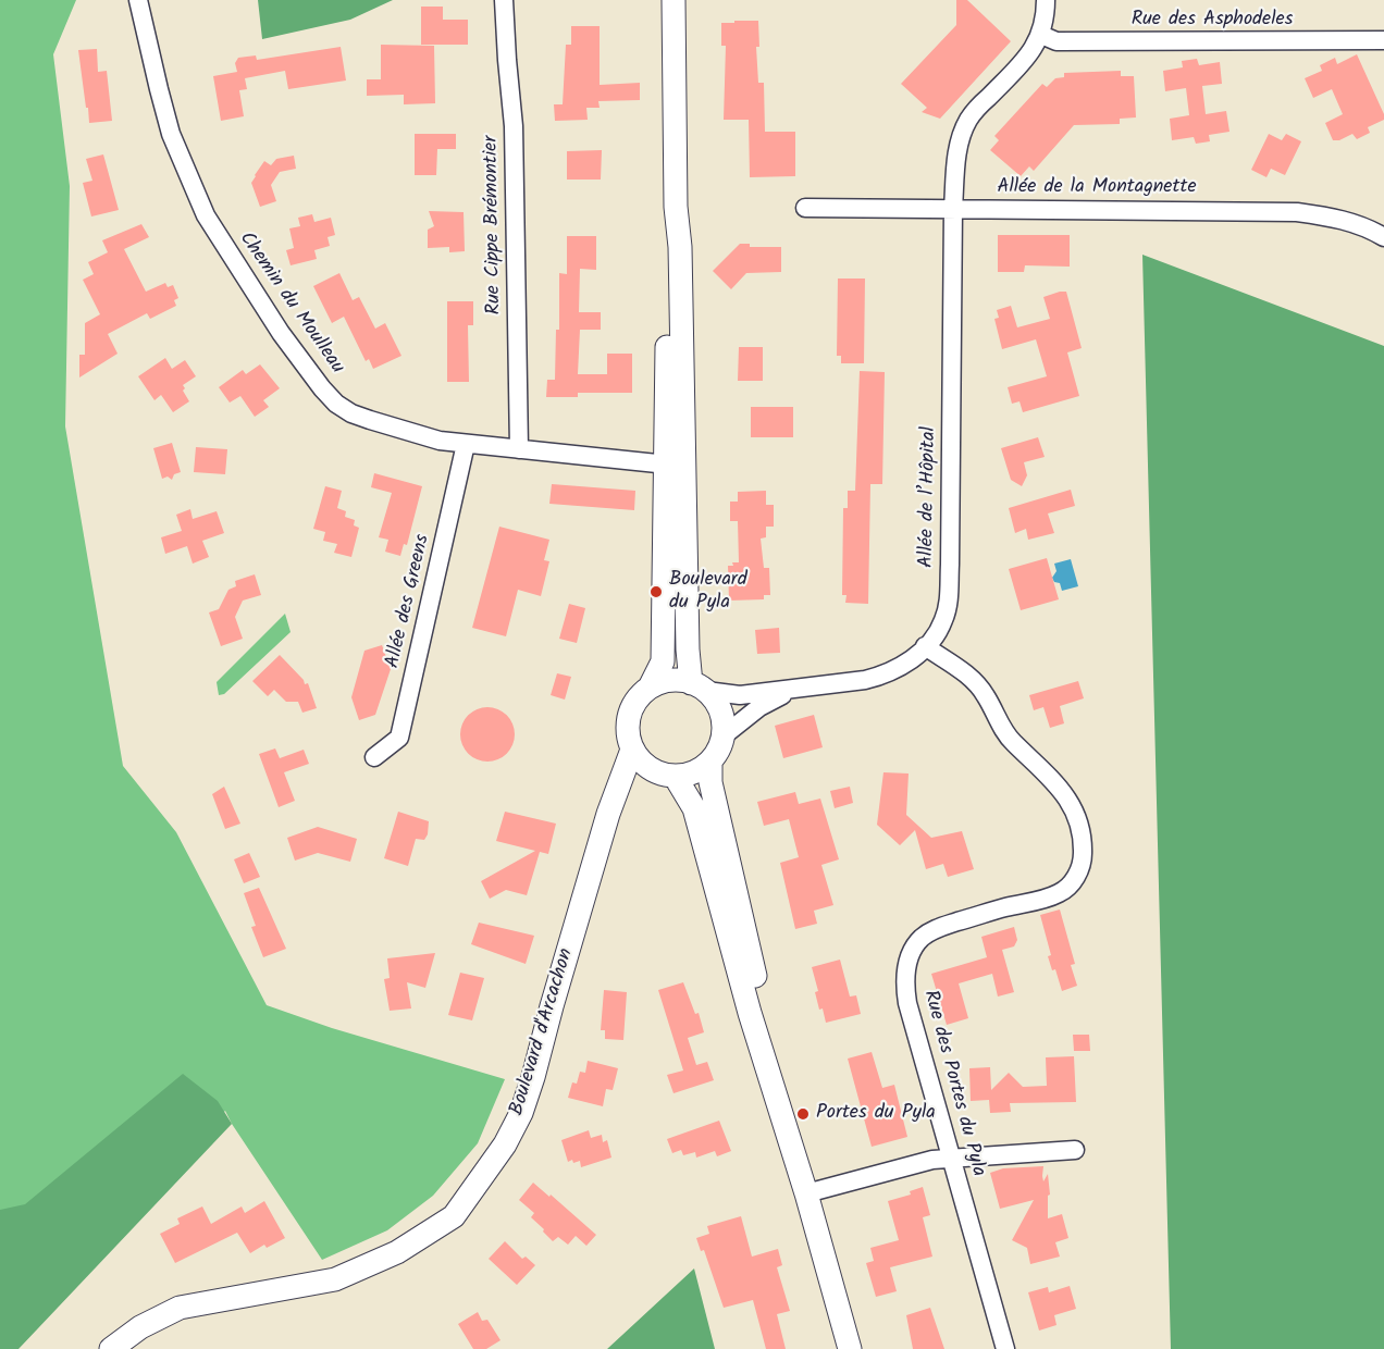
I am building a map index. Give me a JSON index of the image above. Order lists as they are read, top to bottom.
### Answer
{
  "streets": {
    "main road": ["Boulevard d'Arcachon"],
    "street": [
      "Rue des Asphodeles",
      "Allée de la Montagnette",
      "Rue Cippe Brémontier",
      "Chemin du Moulleau",
      "Allée de l’Hôpital",
      "Allée des Greens",
      "Rue des Portes du Pyla"
    ]
  },
  "crossings": [
    ["Rue des Asphodeles", "Allée de l’Hôpital"],
    ["Allée de la Montagnette", "Allée de l’Hôpital"],
    ["Rue Cippe Brémontier", "Chemin du Moulleau"],
    ["Chemin du Moulleau", "Allée des Greens"],
    ["Allée de l’Hôpital", "Boulevard d'Arcachon"],
    ["Allée de l’Hôpital", "Rue des Portes du Pyla"]
  ],
  "places": ["Boulevard du Pyla", "Portes du Pyla"]
}
